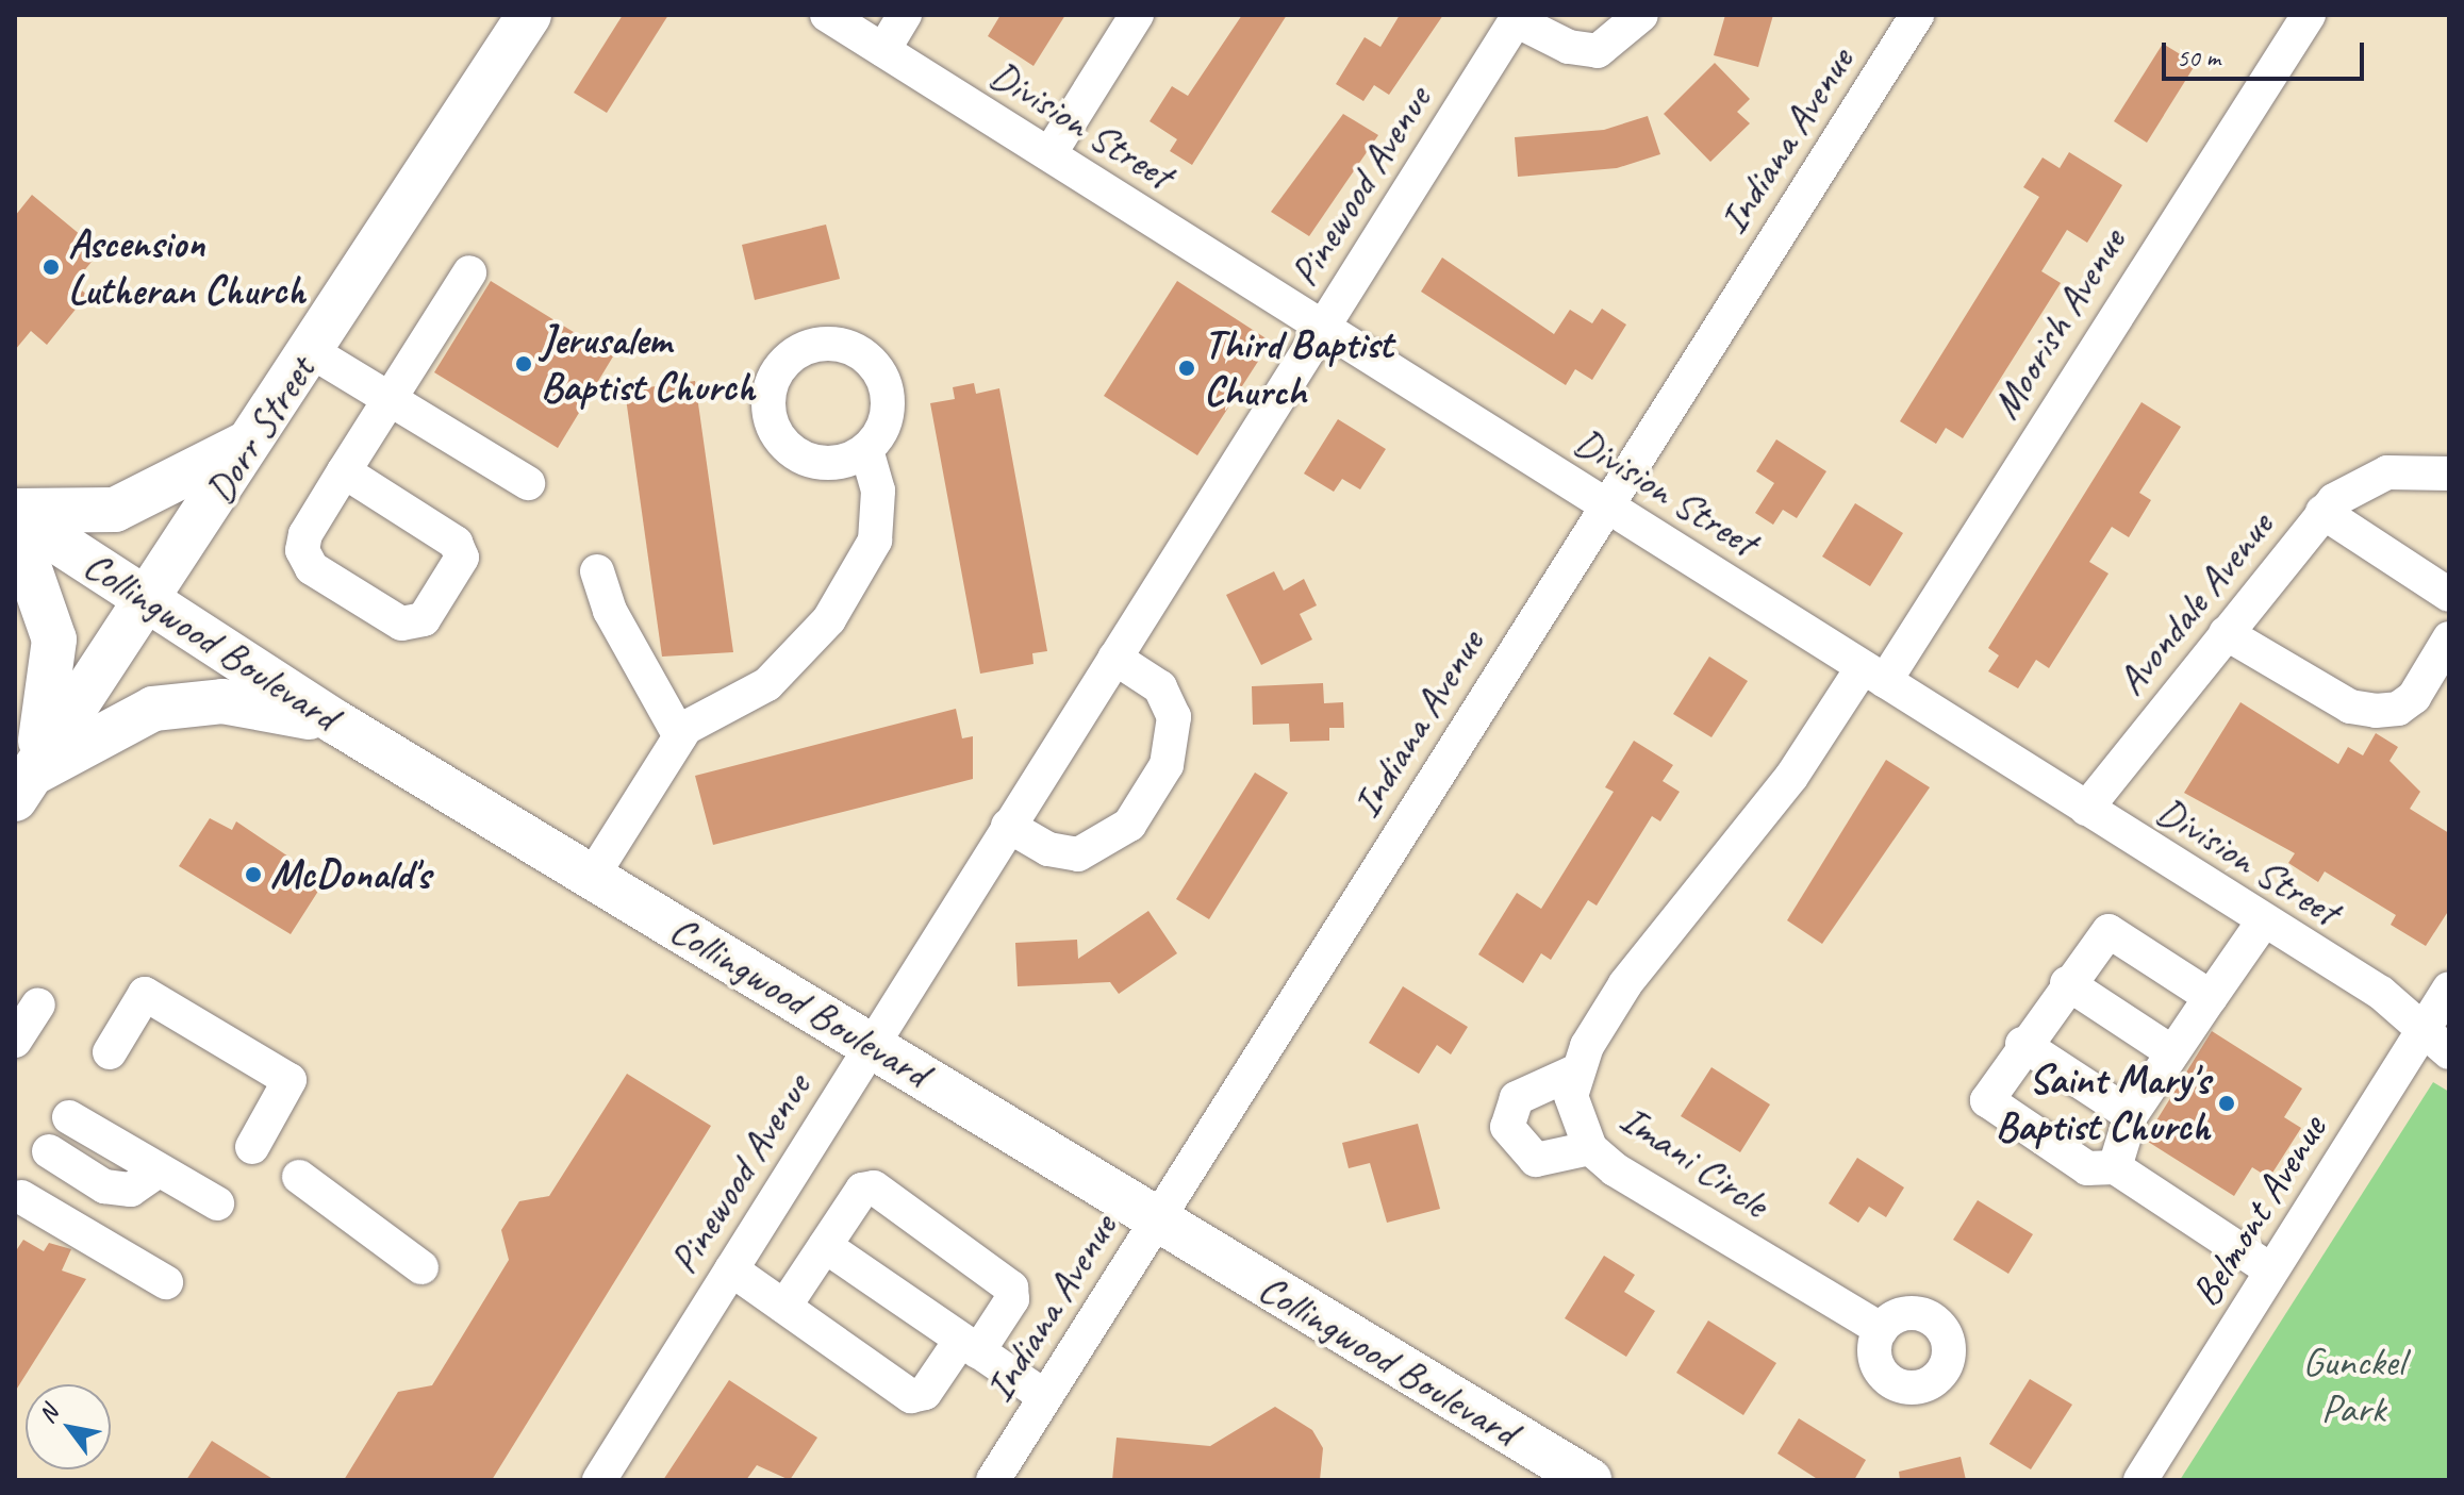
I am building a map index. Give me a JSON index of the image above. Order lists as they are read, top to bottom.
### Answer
{
  "streets": {
    "main road": ["Dorr Street", "Collingwood Boulevard"],
    "street": [
      "Division Street",
      "Indiana Avenue",
      "Pinewood Avenue",
      "Moorish Avenue",
      "Avondale Avenue",
      "Imani Circle",
      "Belmont Avenue"
    ]
  },
  "crossings": [
    ["Division Street", "Indiana Avenue"],
    ["Division Street", "Pinewood Avenue"],
    ["Division Street", "Moorish Avenue"],
    ["Division Street", "Avondale Avenue"],
    ["Division Street", "Imani Circle"],
    ["Division Street", "Belmont Avenue"],
    ["Indiana Avenue", "Collingwood Boulevard"],
    ["Pinewood Avenue", "Collingwood Boulevard"],
    ["Moorish Avenue", "Imani Circle"],
    ["Dorr Street", "Collingwood Boulevard"]
  ],
  "parks": ["Gunckel Park"],
  "places": [
    "Ascension Lutheran Church",
    "Jerusalem Baptist Church",
    "Third Baptist Church",
    "McDonald's",
    "Saint Mary's Baptist Church"
  ],
  "scale_bar": "50 m",
  "north": "top left"
}
